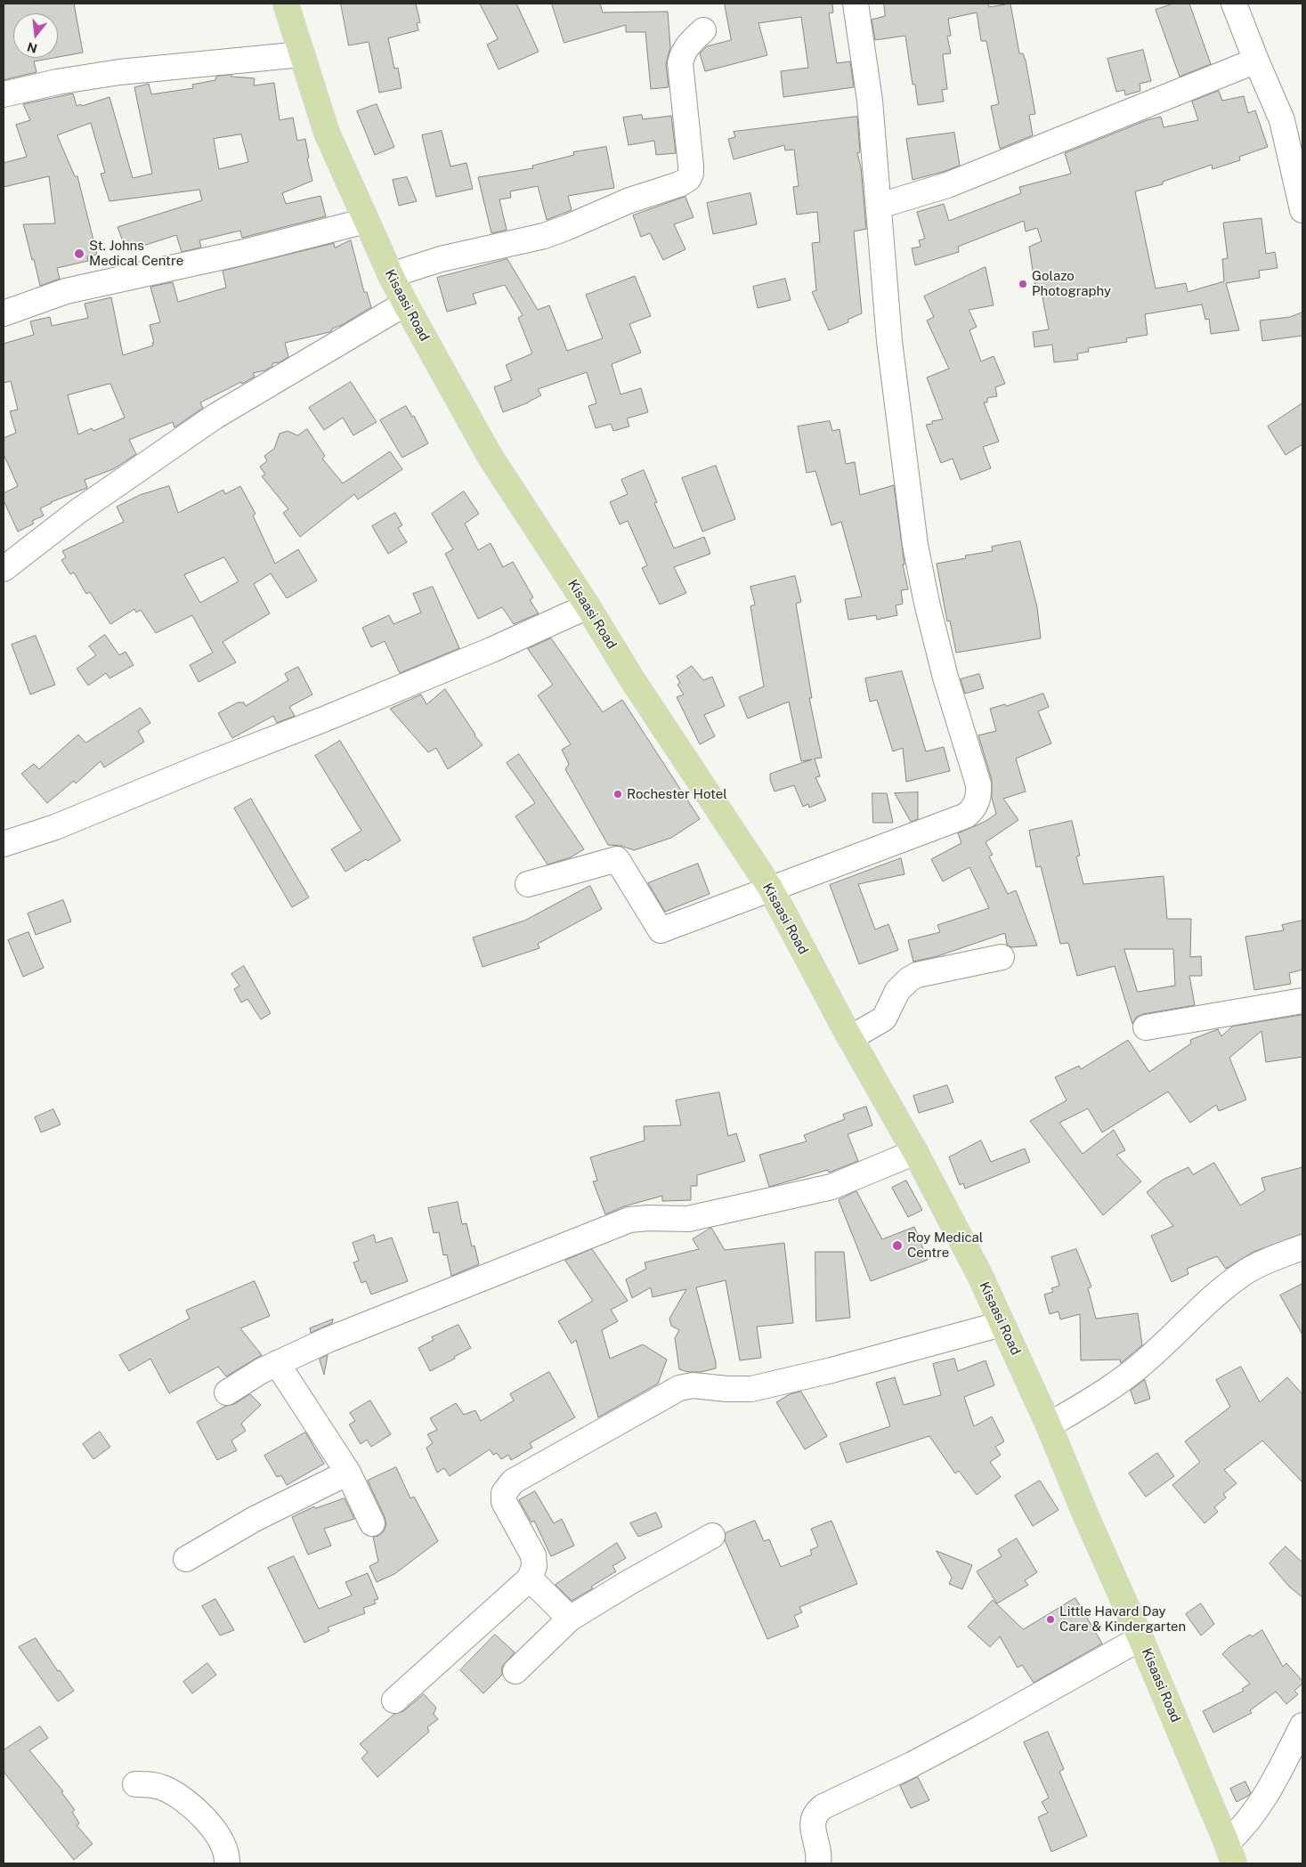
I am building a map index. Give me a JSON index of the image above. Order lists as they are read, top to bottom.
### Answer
{
  "streets": {
    "main road": ["Kisaasi Road"]
  },
  "places": [
    "St. Johns Medical Centre",
    "Golazo Photography",
    "Rochester Hotel",
    "Roy Medical Centre",
    "Little Havard Day Care & Kindergarten"
  ],
  "north": "bottom"
}
